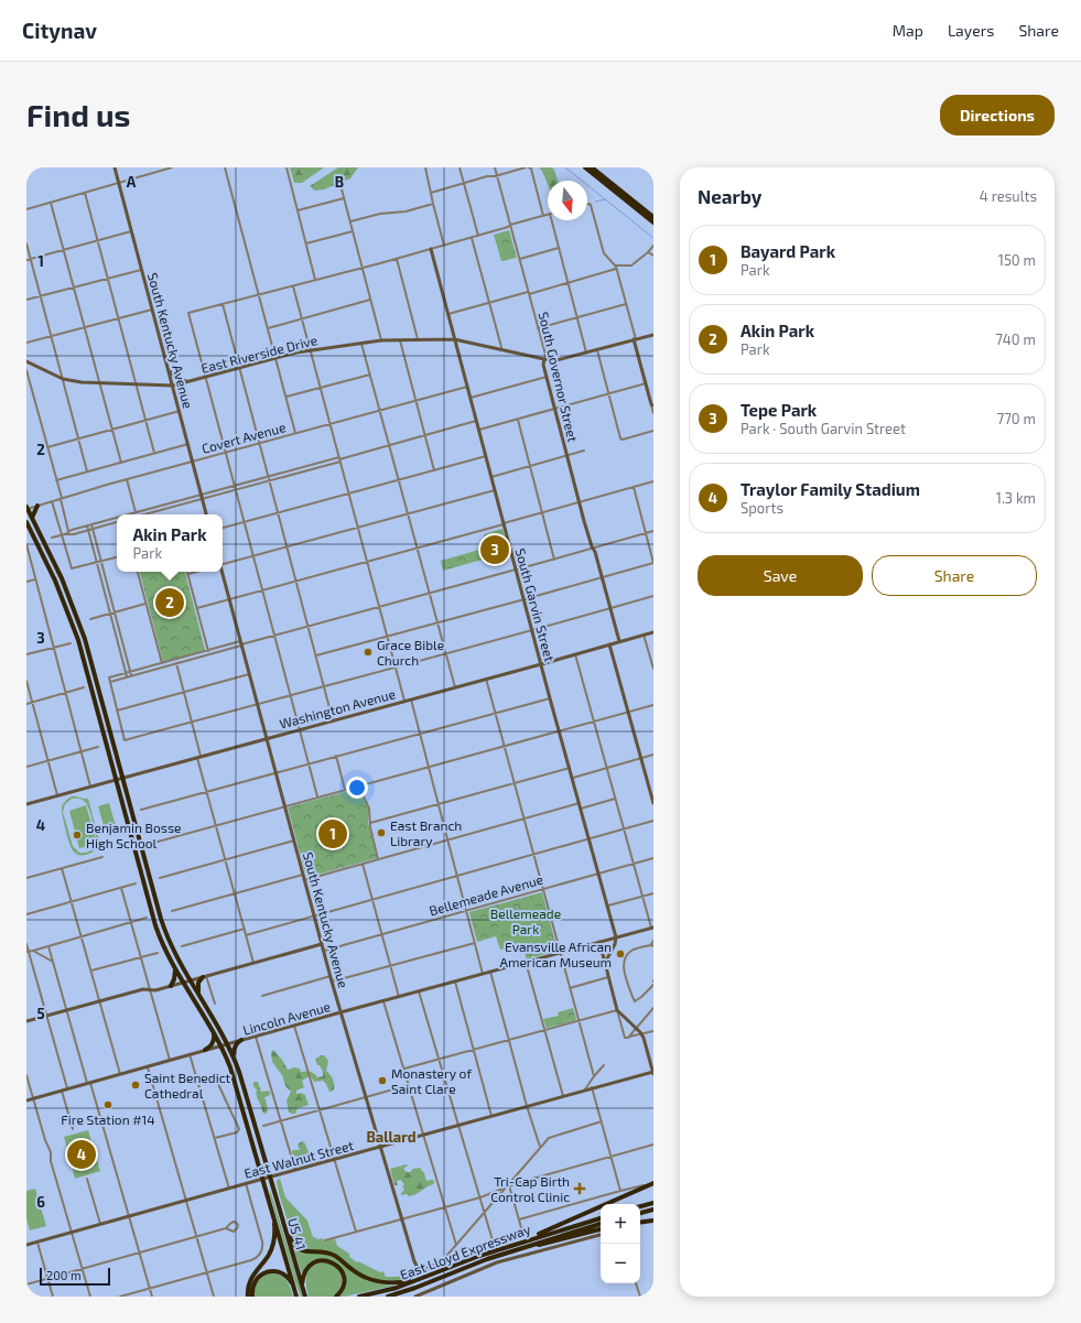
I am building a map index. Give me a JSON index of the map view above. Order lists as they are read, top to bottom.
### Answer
{
  "streets": {
    "highway": ["US 41", "East Lloyd Expressway"],
    "street": [
      "South Kentucky Avenue",
      "East Riverside Drive",
      "South Governor Street",
      "Covert Avenue",
      "South Garvin Street",
      "Washington Avenue",
      "Bellemeade Avenue",
      "Lincoln Avenue",
      "East Walnut Street"
    ]
  },
  "crossings": [
    ["South Kentucky Avenue", "East Riverside Drive"],
    ["South Kentucky Avenue", "Covert Avenue"],
    ["South Kentucky Avenue", "Washington Avenue"],
    ["South Kentucky Avenue", "Bellemeade Avenue"],
    ["South Kentucky Avenue", "Lincoln Avenue"],
    ["South Kentucky Avenue", "East Walnut Street"],
    ["East Riverside Drive", "South Governor Street"],
    ["East Riverside Drive", "South Garvin Street"],
    ["South Governor Street", "Washington Avenue"],
    ["Covert Avenue", "South Garvin Street"],
    ["Covert Avenue", "US 41"],
    ["South Garvin Street", "Washington Avenue"],
    ["South Garvin Street", "Bellemeade Avenue"],
    ["South Garvin Street", "Lincoln Avenue"],
    ["Washington Avenue", "US 41"],
    ["Lincoln Avenue", "US 41"],
    ["East Walnut Street", "US 41"]
  ],
  "districts": ["Ballard"],
  "parks": ["Bellemeade Park"],
  "places": {
    "other": [
      "Grace Bible Church",
      "East Branch Library",
      "Benjamin Bosse High School",
      "Evansville African American Museum",
      "Monastery of Saint Clare",
      "Saint Benedict Cathedral",
      "Fire Station #14"
    ],
    "health": ["Tri-Cap Birth Control Clinic"]
  },
  "scale_bar": "200 m",
  "north": "bottom",
  "page": {
    "header": "Citynav",
    "nav": ["Map", "Layers", "Share"],
    "buttons": [
      "Directions",
      ["Save", "Share"]
    ],
    "title": "Find us",
    "heading": ["Nearby", "4 results"],
    "list": [
      {
        "mark": "1",
        "name": "Bayard Park",
        "note": "Park",
        "value": "150 m"
      },
      {
        "mark": "2",
        "name": "Akin Park",
        "note": "Park",
        "value": "740 m"
      },
      {
        "mark": "3",
        "name": "Tepe Park",
        "note": "Park · South Garvin Street",
        "value": "770 m"
      },
      {
        "mark": "4",
        "name": "Traylor Family Stadium",
        "note": "Sports",
        "value": "1.3 km"
      }
    ],
    "popup": ["Akin Park", "Park"],
    "pins": [
      "3",
      "2",
      "1",
      "4"
    ],
    "map_buttons": ["+", "−"],
    "scale": "200 m"
  },
  "grid": {
    "columns": ["A", "B"],
    "rows": [
      "1",
      "2",
      "3",
      "4",
      "5",
      "6"
    ]
  }
}
